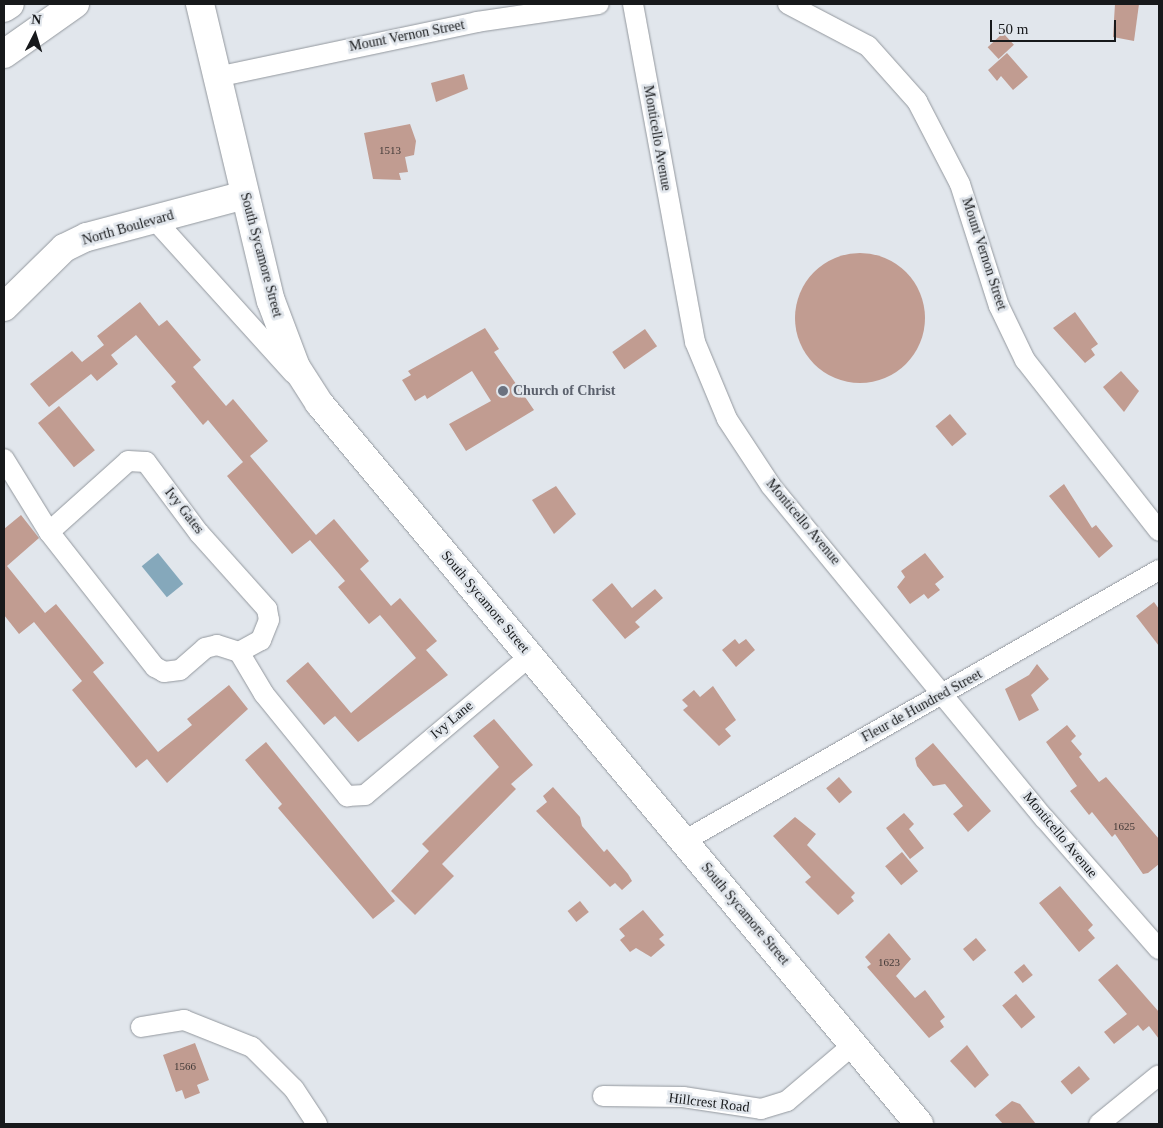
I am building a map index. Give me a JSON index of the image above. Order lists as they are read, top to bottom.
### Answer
{
  "streets": {
    "main road": ["North Boulevard", "South Sycamore Street"],
    "street": [
      "Mount Vernon Street",
      "Monticello Avenue",
      "Ivy Gates",
      "Fleur de Hundred Street",
      "Ivy Lane",
      "Hillcrest Road"
    ]
  },
  "crossings": [
    ["Mount Vernon Street", "South Sycamore Street"],
    ["Monticello Avenue", "Fleur de Hundred Street"],
    ["North Boulevard", "South Sycamore Street"],
    ["South Sycamore Street", "Fleur de Hundred Street"],
    ["South Sycamore Street", "Ivy Lane"],
    ["South Sycamore Street", "Hillcrest Road"],
    ["Ivy Gates", "Ivy Lane"]
  ],
  "places": ["Church of Christ"],
  "house_numbers": [
    "1513",
    "1625",
    "1623",
    "1566"
  ],
  "scale_bar": "50 m",
  "north": "top"
}
